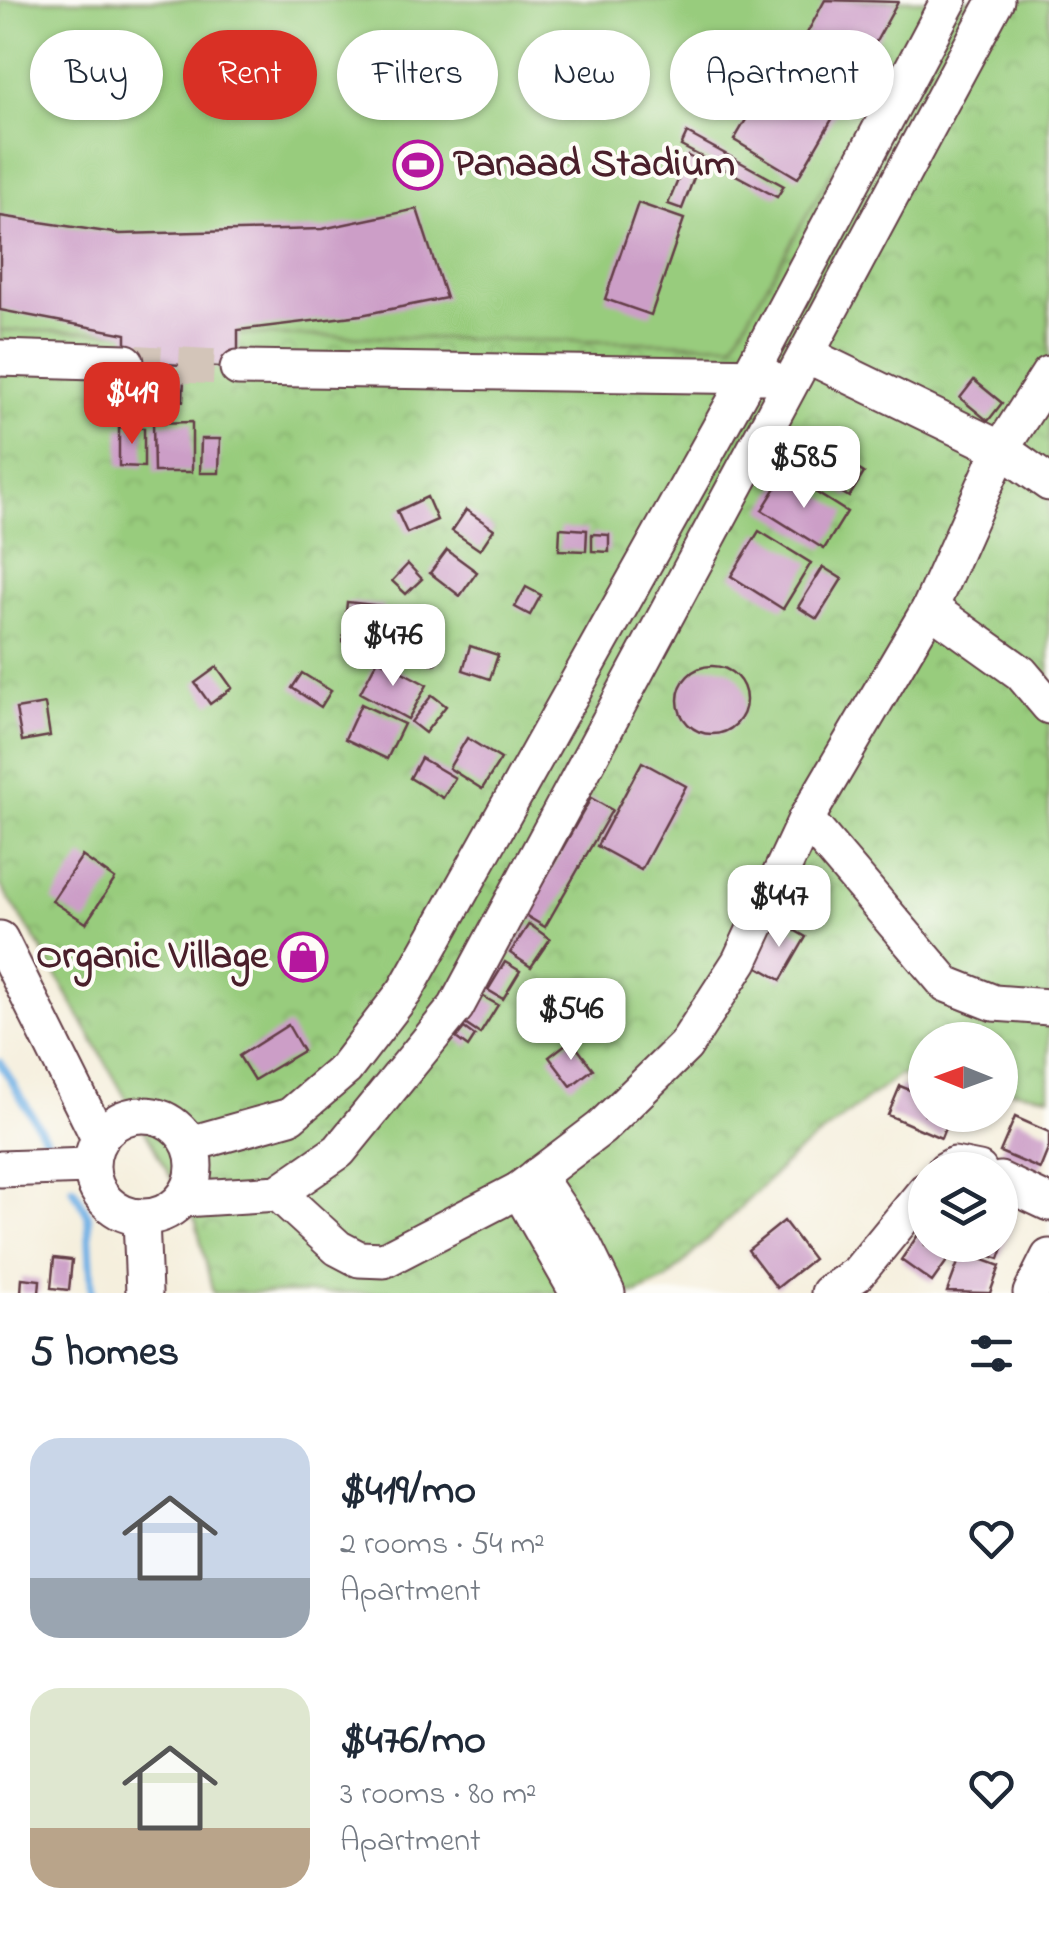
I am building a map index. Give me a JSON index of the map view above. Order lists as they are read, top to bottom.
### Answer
{
  "places": {
    "sports": ["Panaad Stadium"],
    "shop": ["Organic Village"]
  },
  "north": "left",
  "page": {
    "chip": [
      "Buy",
      "Rent",
      "Filters",
      "New",
      "Apartment"
    ],
    "price": [
      "$419",
      "$585",
      "$476",
      "$447",
      "$546"
    ],
    "heading": "5 homes",
    "list": [
      {
        "name": "$419/mo",
        "note": "2 rooms · 54 m² · Apartment"
      },
      {
        "name": "$476/mo",
        "note": "3 rooms · 80 m² · Apartment"
      }
    ]
  }
}
